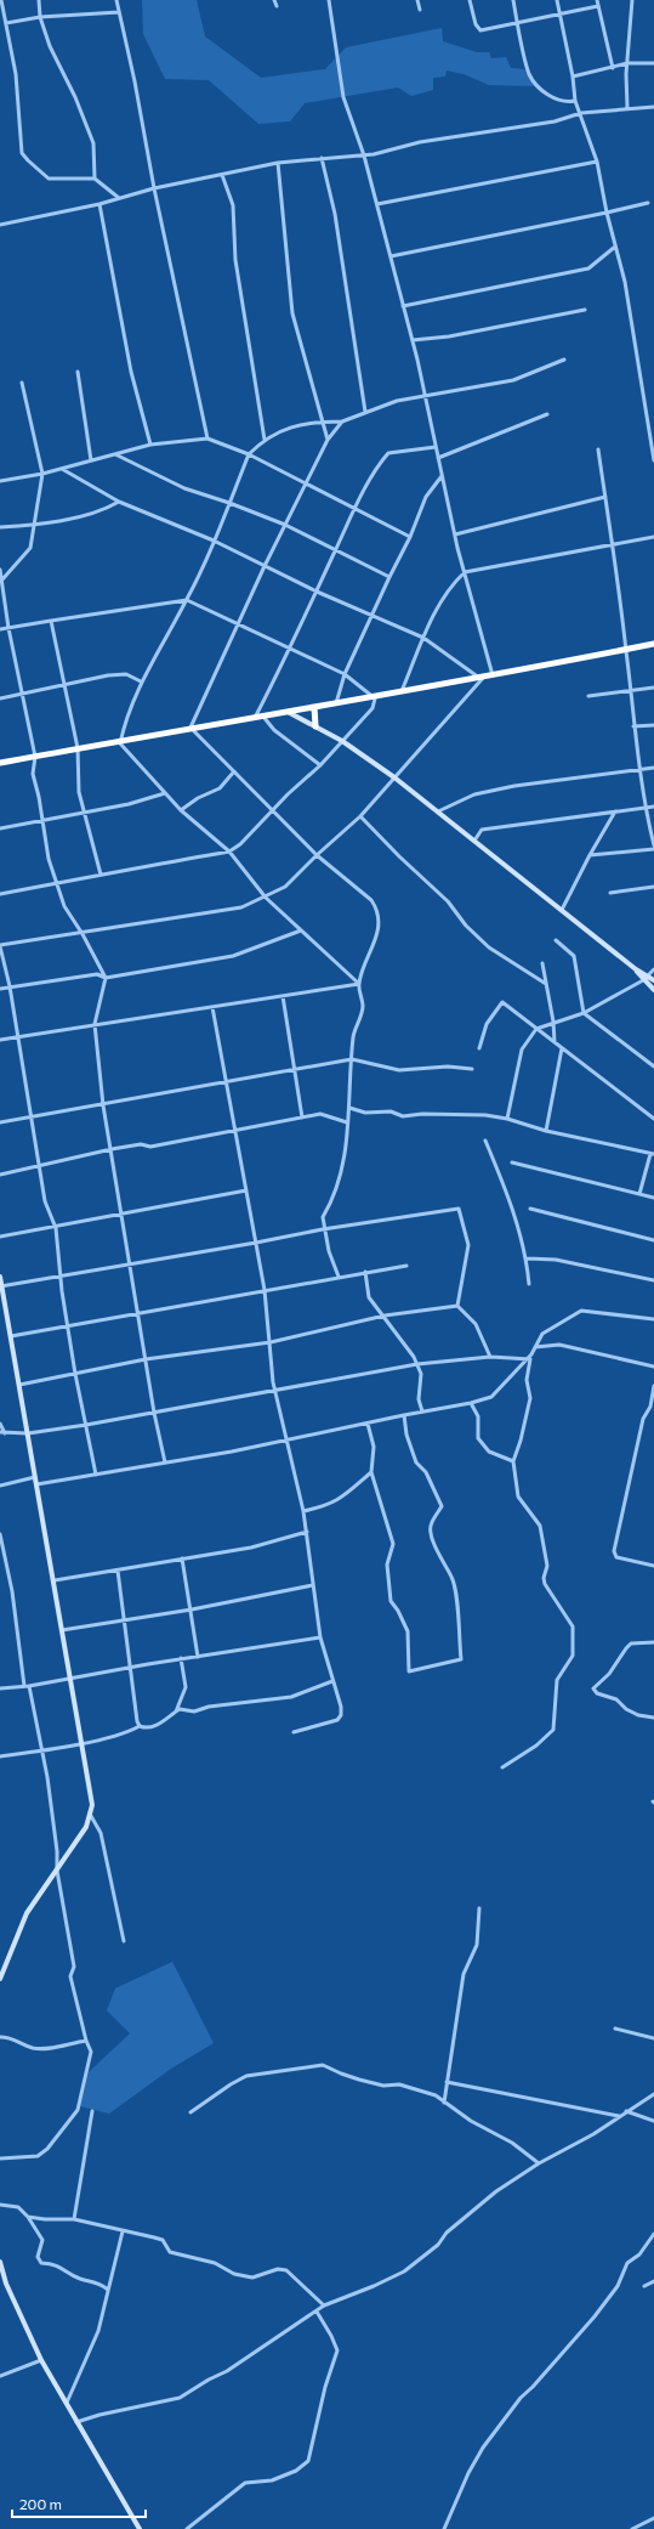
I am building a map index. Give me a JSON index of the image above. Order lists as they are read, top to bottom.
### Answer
{
  "scale_bar": "200 m"
}
